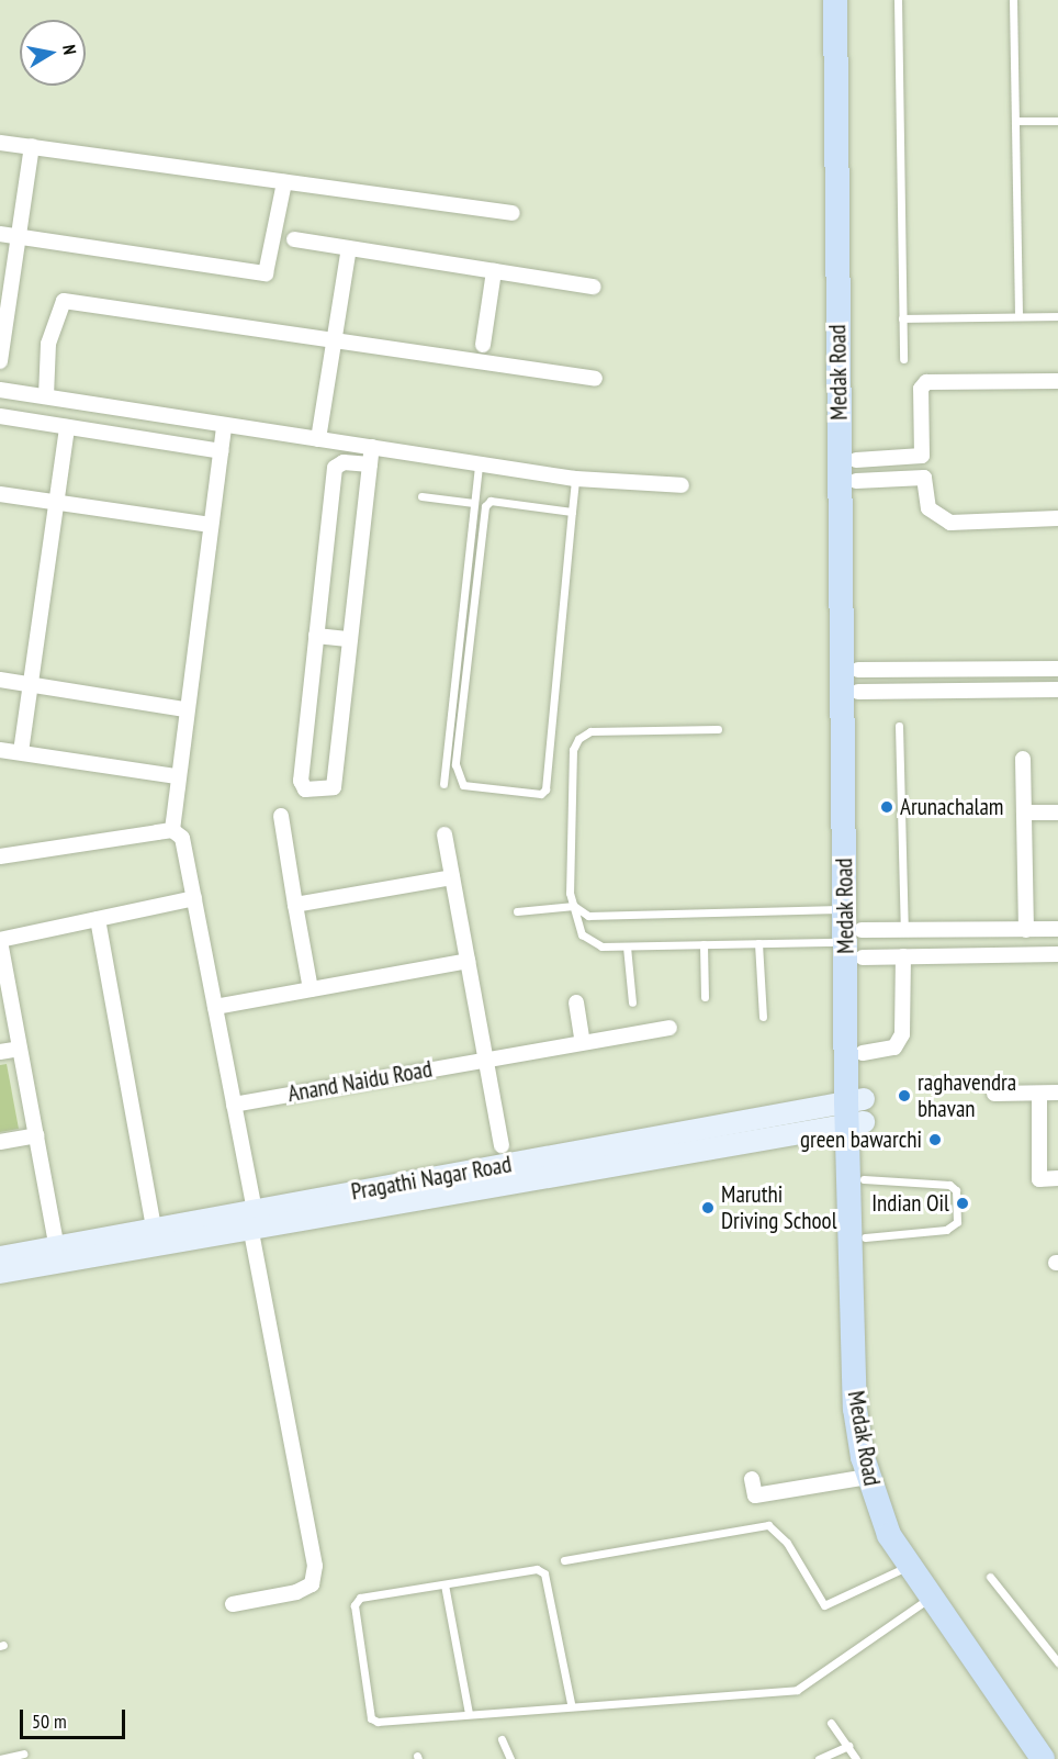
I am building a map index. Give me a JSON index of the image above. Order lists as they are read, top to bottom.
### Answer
{
  "streets": {
    "main road": ["Medak Road", "Pragathi Nagar Road"],
    "street": ["Anand Naidu Road"]
  },
  "crossings": [
    ["Medak Road", "Pragathi Nagar Road"]
  ],
  "places": [
    "Arunachalam",
    "raghavendra bhavan",
    "green bawarchi",
    "Indian Oil",
    "Maruthi Driving School"
  ],
  "scale_bar": "50 m",
  "north": "right"
}
